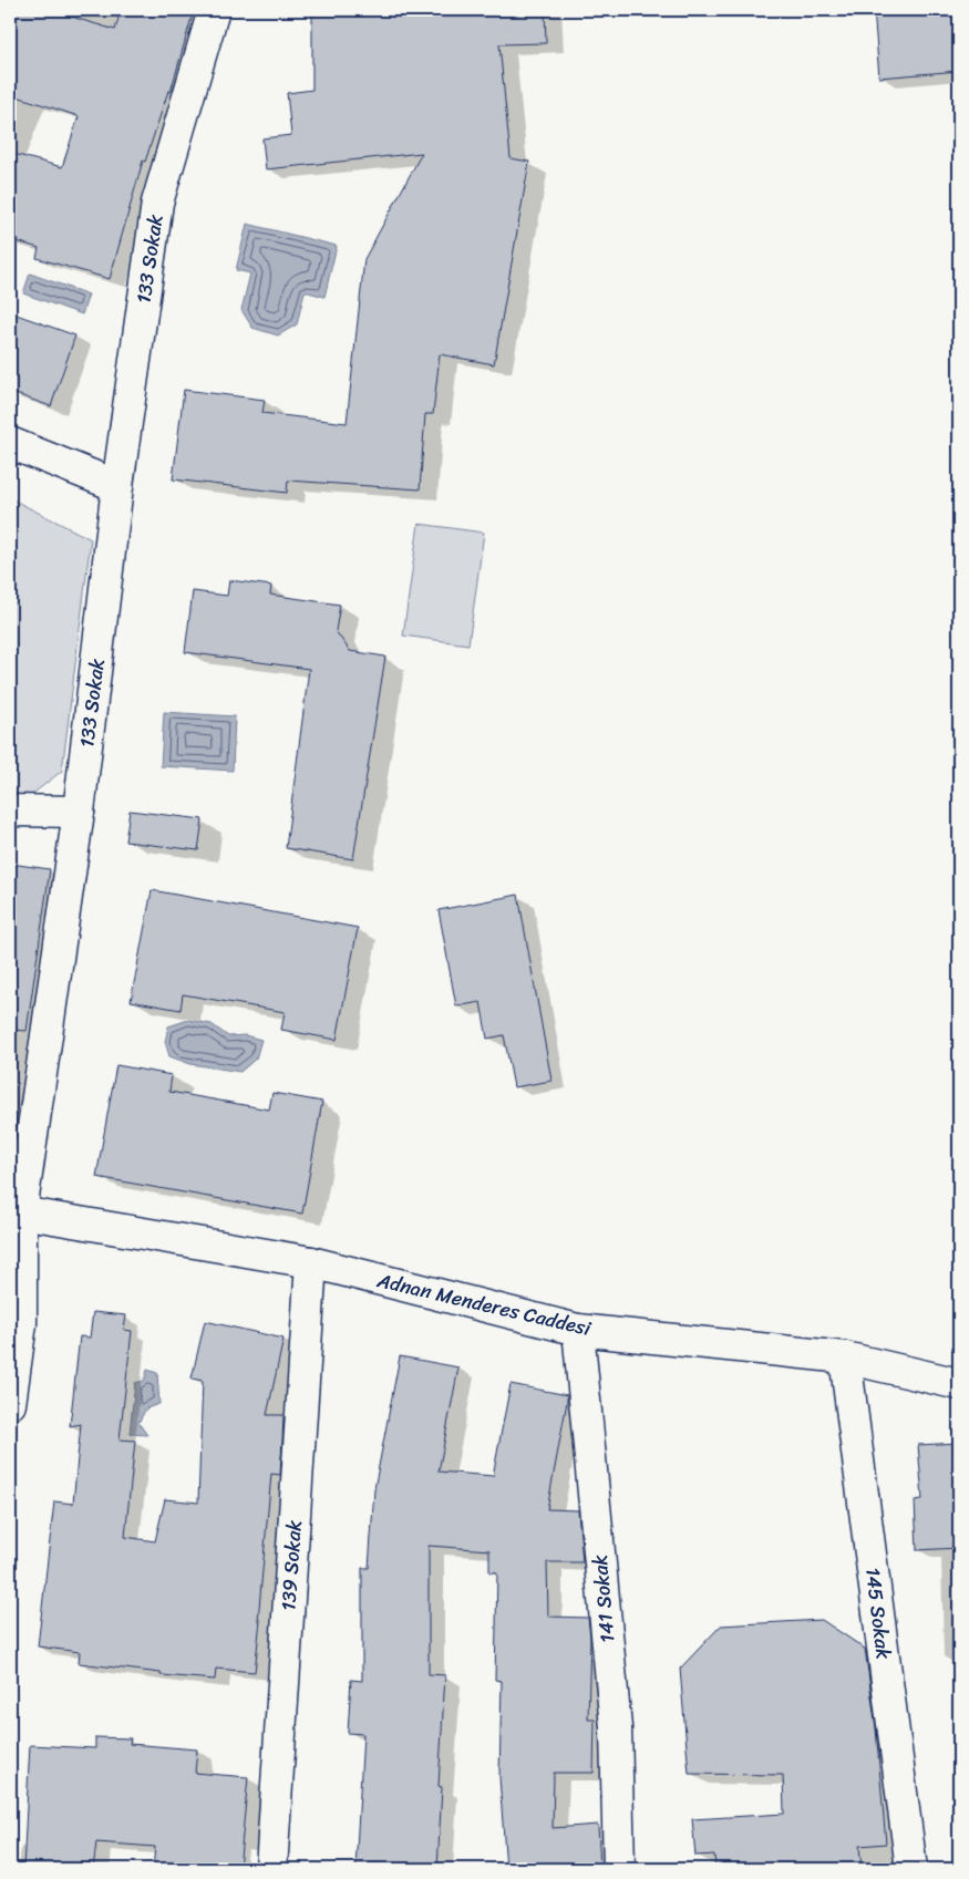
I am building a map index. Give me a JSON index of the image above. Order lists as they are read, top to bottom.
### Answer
{
  "streets": {
    "street": [
      "133 Sokak",
      "Adnan Menderes Caddesi",
      "139 Sokak",
      "141 Sokak",
      "145 Sokak"
    ]
  },
  "crossings": [
    ["133 Sokak", "Adnan Menderes Caddesi"],
    ["Adnan Menderes Caddesi", "139 Sokak"],
    ["Adnan Menderes Caddesi", "141 Sokak"],
    ["Adnan Menderes Caddesi", "145 Sokak"]
  ]
}
